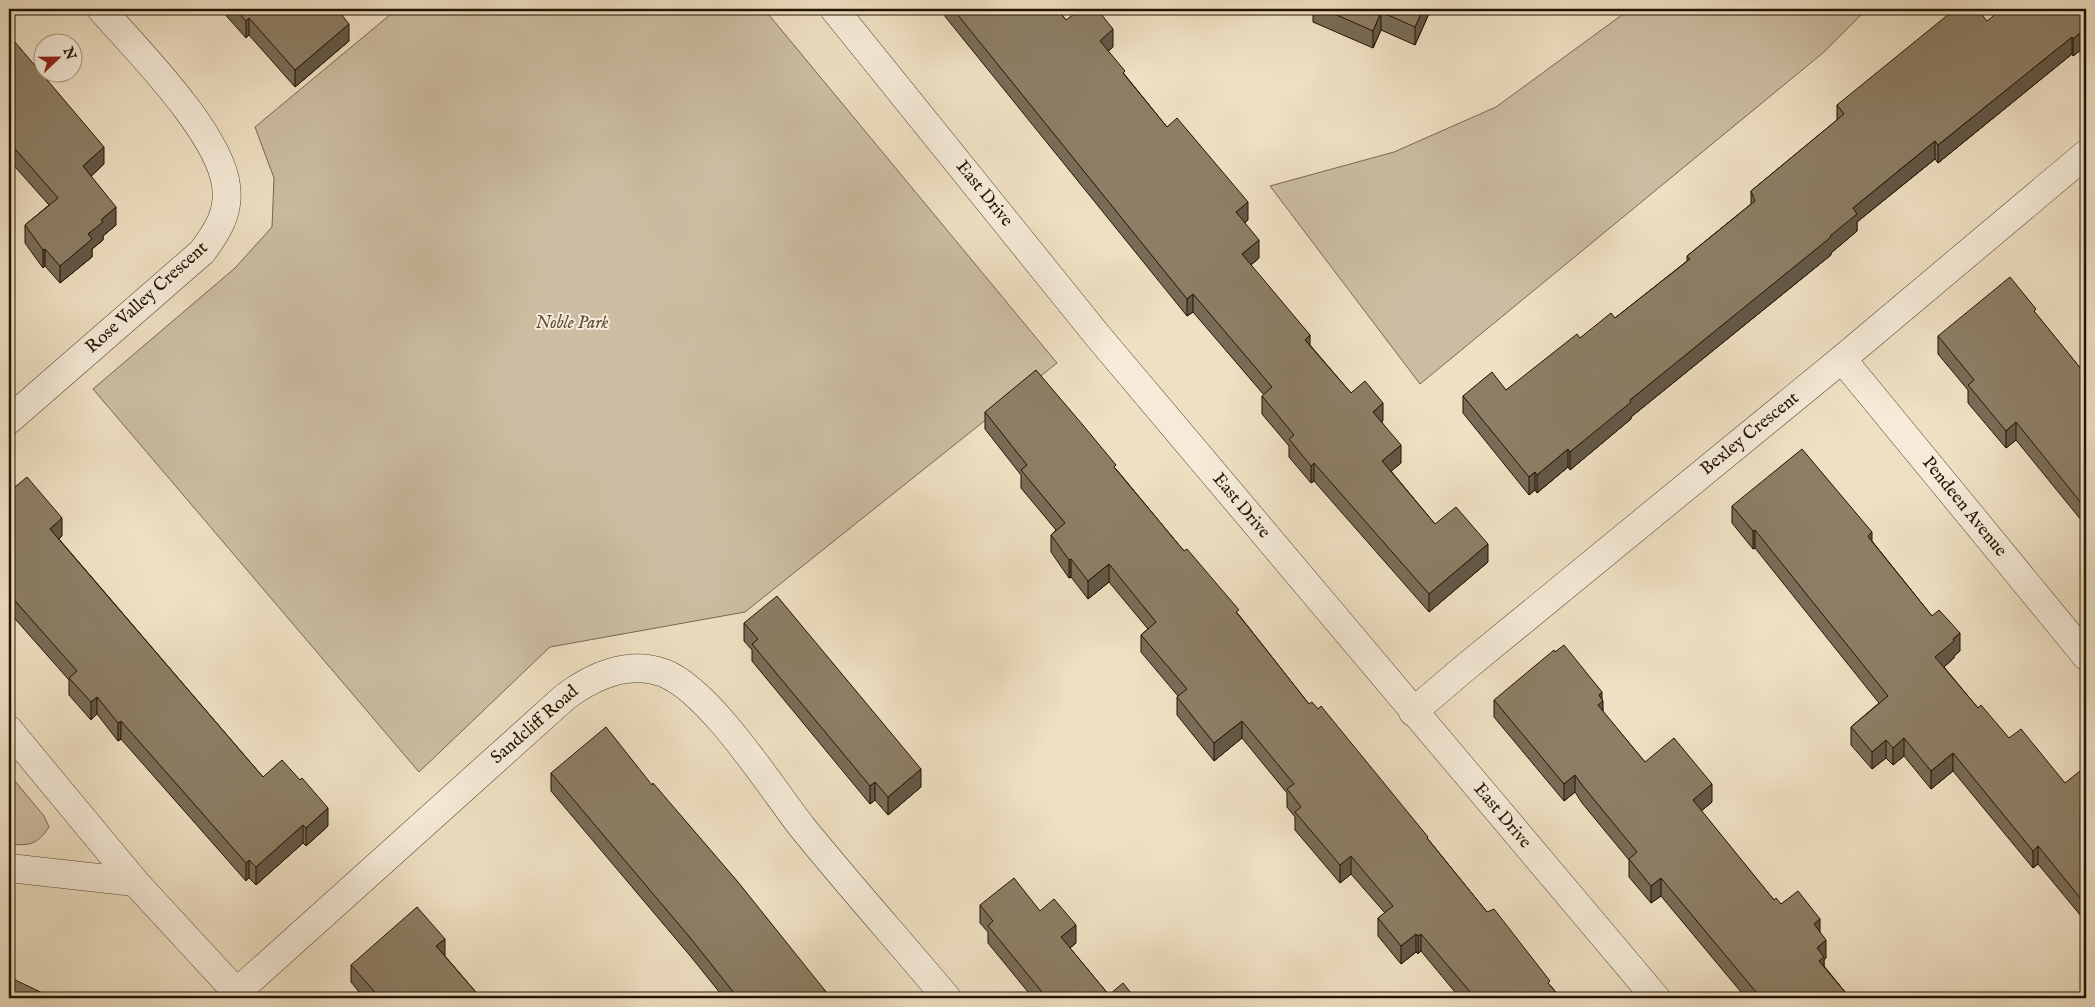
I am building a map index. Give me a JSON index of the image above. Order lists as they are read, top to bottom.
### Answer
{
  "streets": {
    "street": [
      "East Drive",
      "Rose Valley Crescent",
      "Bexley Crescent",
      "Pendeen Avenue",
      "Sandcliff Road"
    ]
  },
  "crossings": [
    ["East Drive", "Bexley Crescent"],
    ["Bexley Crescent", "Pendeen Avenue"]
  ],
  "parks": ["Noble Park"],
  "north": "right"
}
